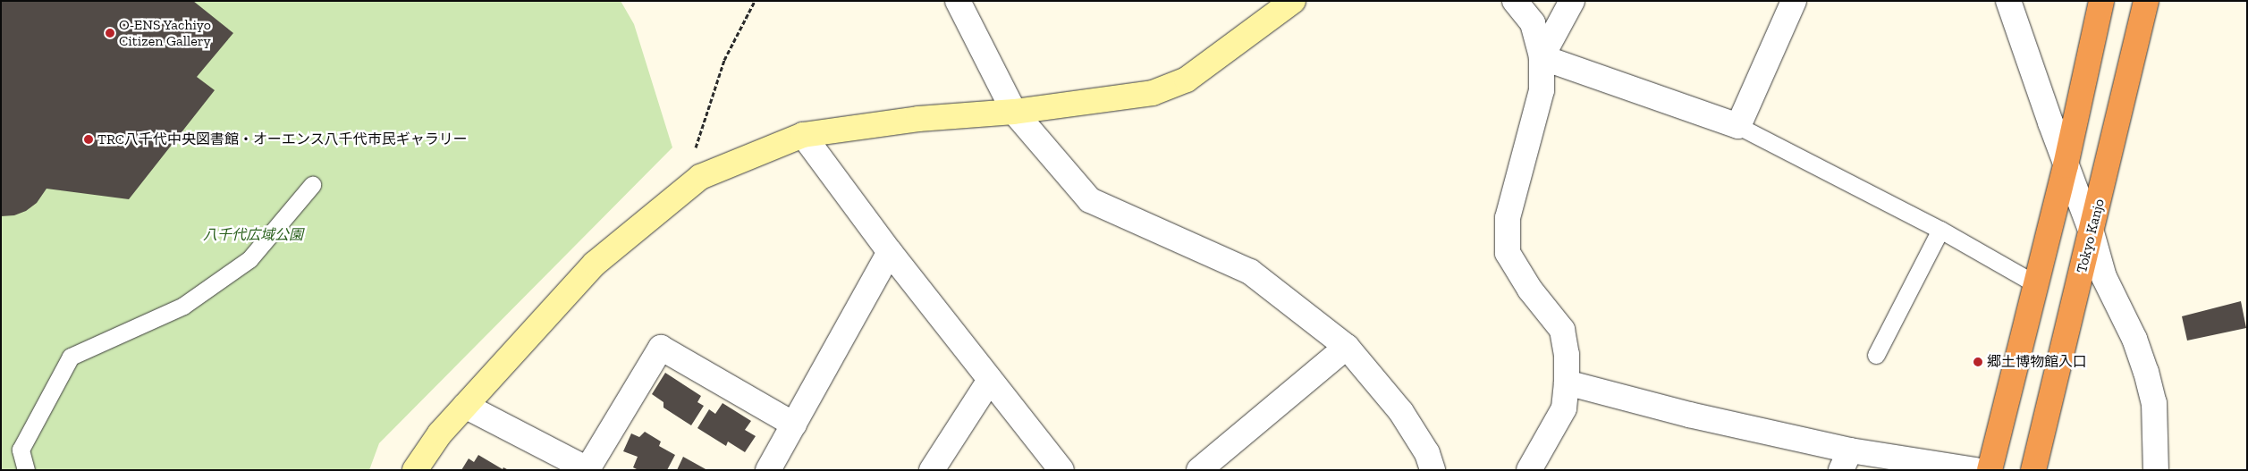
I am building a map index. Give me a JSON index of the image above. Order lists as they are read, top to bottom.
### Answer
{
  "streets": {
    "highway": ["Tokyo Kanjo"]
  },
  "parks": ["八千代広域公園"],
  "places": ["O-ENS Yachiyo Citizen Gallery", "TRC八千代中央図書館・オーエンス八千代市民ギャラリー", "郷土博物館入口"]
}
